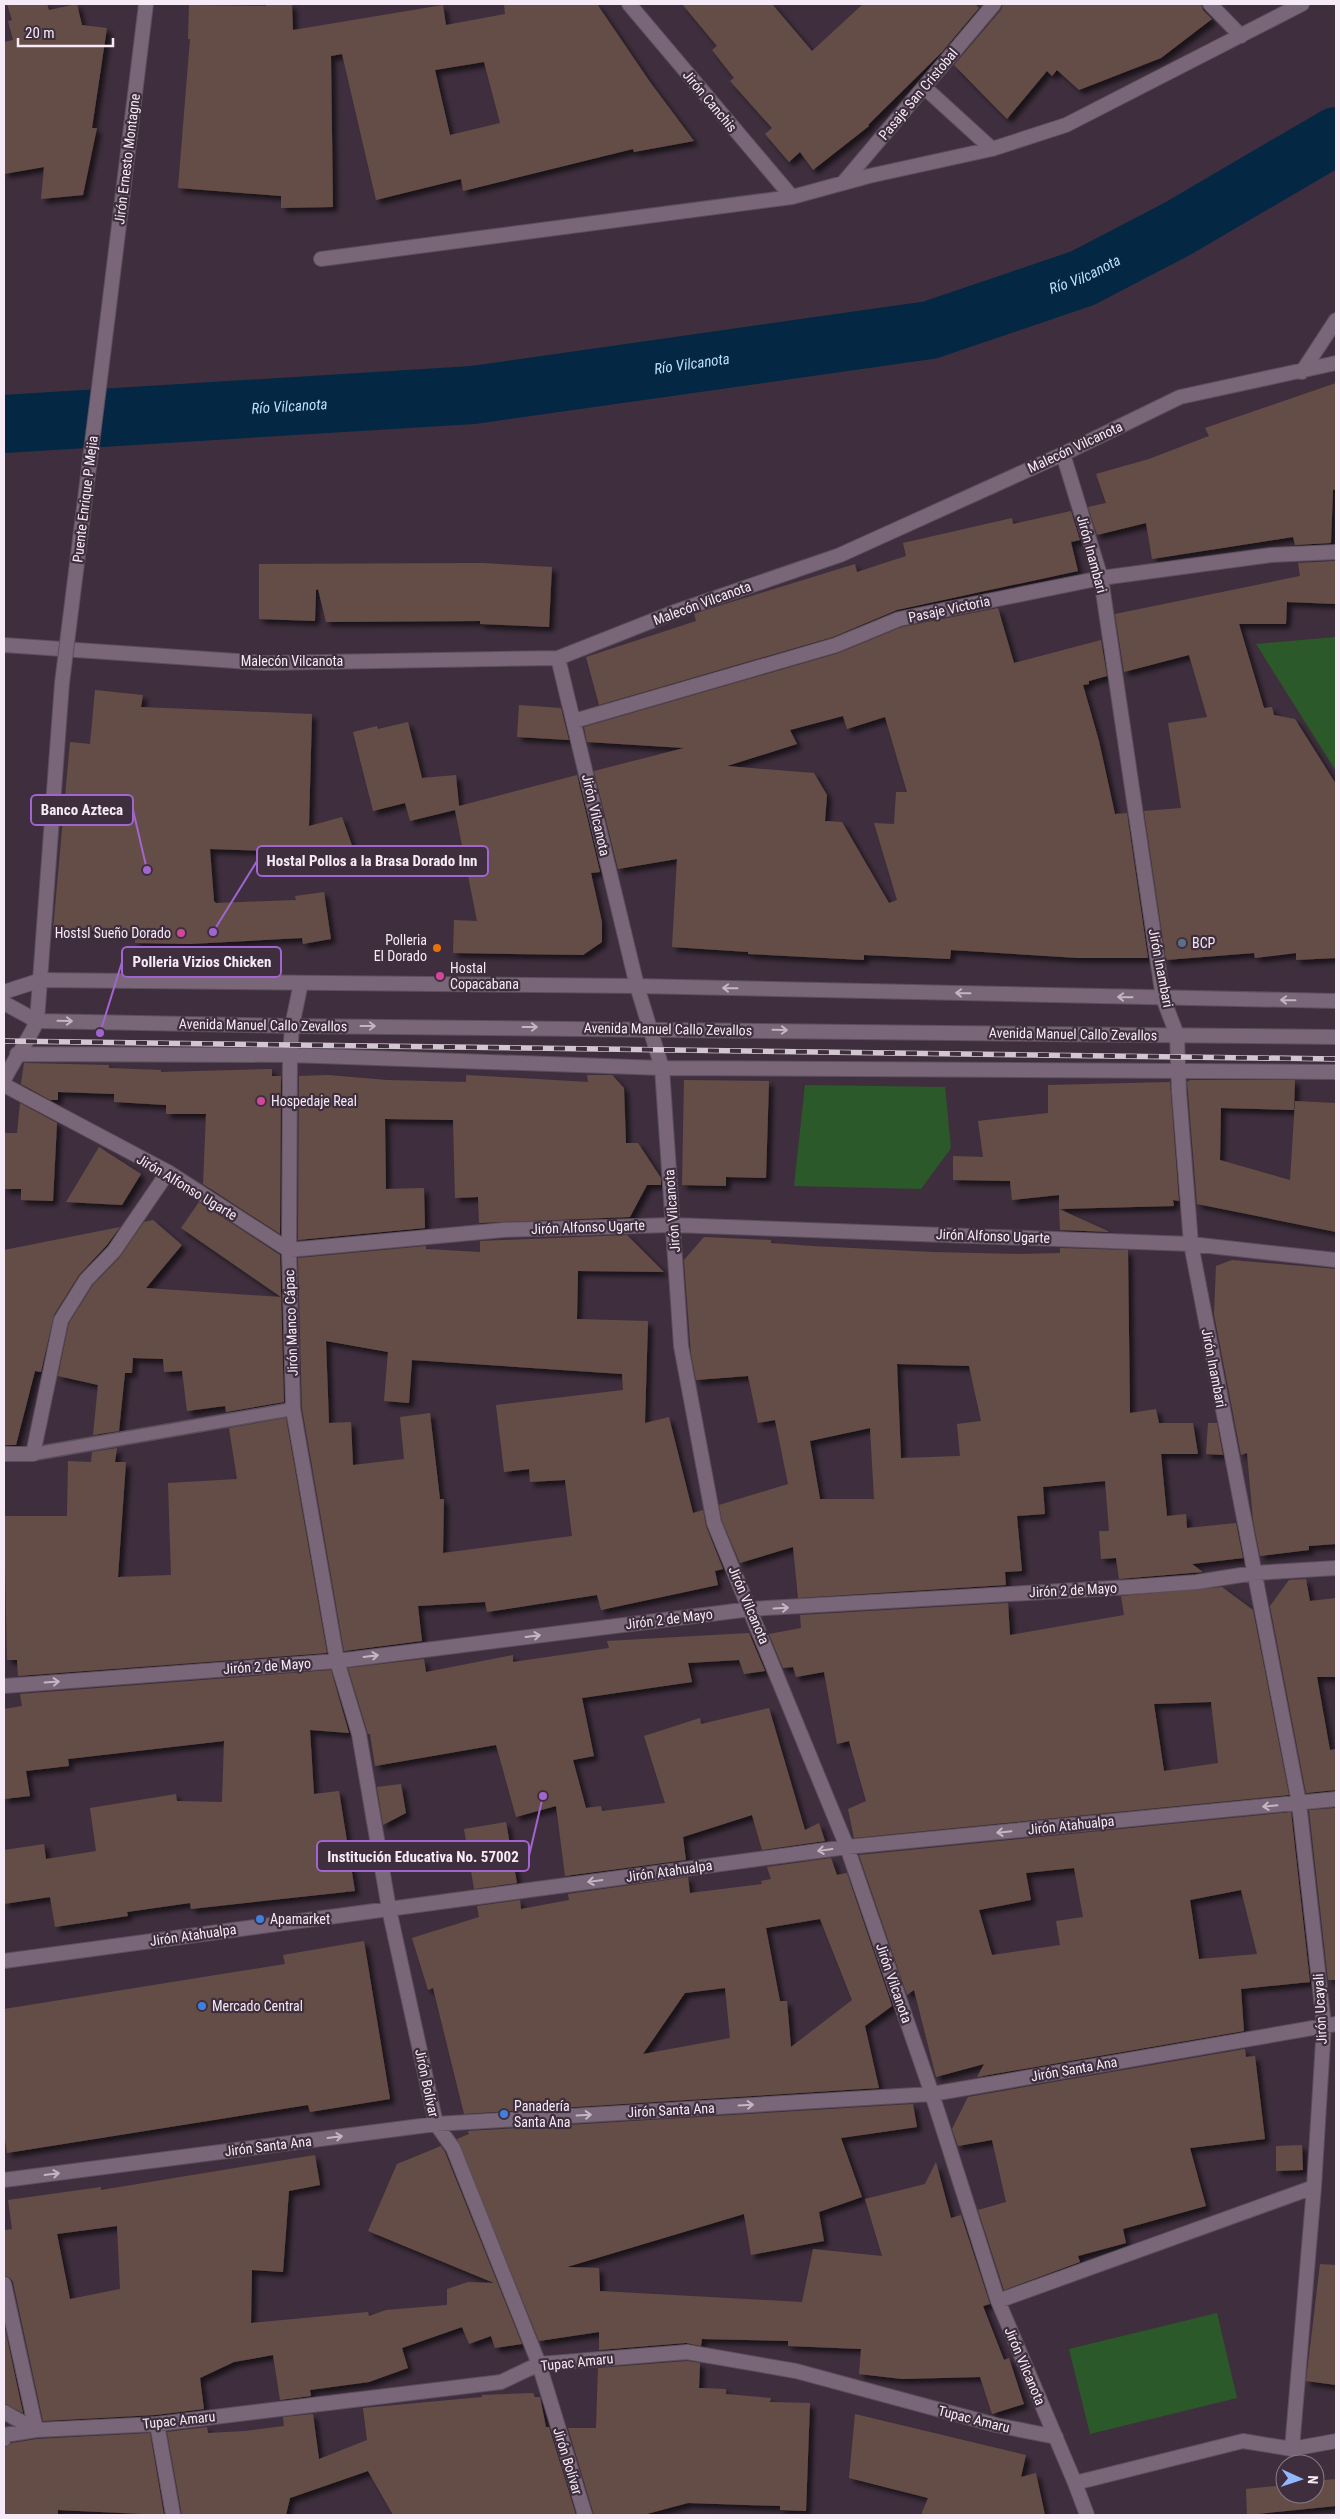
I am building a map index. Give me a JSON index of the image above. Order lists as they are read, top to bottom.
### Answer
{
  "streets": {
    "street": [
      "Pasaje San Cristobal",
      "Jirón Canchis",
      "Jirón Ernesto Montagne",
      "Malecón Vilcanota",
      "Puente Enrique P Mejia",
      "Jirón Inambari",
      "Pasaje Victoria",
      "Jirón Vilcanota",
      "Avenida Manuel Callo Zevallos",
      "Jirón Alfonso Ugarte",
      "Jirón Manco Cápac",
      "Jirón 2 de Mayo",
      "Jirón Atahualpa",
      "Jirón Ucayali",
      "Jirón Santa Ana",
      "Jirón Bolívar",
      "Tupac Amaru"
    ]
  },
  "crossings": [
    ["Jirón Ernesto Montagne", "Puente Enrique P Mejia"],
    ["Malecón Vilcanota", "Jirón Inambari"],
    ["Malecón Vilcanota", "Jirón Vilcanota"],
    ["Jirón Inambari", "Pasaje Victoria"],
    ["Jirón Inambari", "Avenida Manuel Callo Zevallos"],
    ["Jirón Inambari", "Jirón Alfonso Ugarte"],
    ["Jirón Inambari", "Jirón 2 de Mayo"],
    ["Jirón Inambari", "Jirón Ucayali"],
    ["Pasaje Victoria", "Jirón Vilcanota"],
    ["Jirón Vilcanota", "Avenida Manuel Callo Zevallos"],
    ["Jirón Vilcanota", "Jirón Alfonso Ugarte"],
    ["Jirón Vilcanota", "Jirón 2 de Mayo"],
    ["Jirón Vilcanota", "Jirón Atahualpa"],
    ["Jirón Vilcanota", "Jirón Santa Ana"],
    ["Jirón Vilcanota", "Tupac Amaru"],
    ["Avenida Manuel Callo Zevallos", "Jirón Manco Cápac"],
    ["Jirón Alfonso Ugarte", "Jirón Manco Cápac"],
    ["Jirón Manco Cápac", "Jirón 2 de Mayo"],
    ["Jirón Manco Cápac", "Jirón Bolívar"],
    ["Jirón 2 de Mayo", "Jirón Ucayali"],
    ["Jirón 2 de Mayo", "Jirón Bolívar"],
    ["Jirón Atahualpa", "Jirón Ucayali"],
    ["Jirón Atahualpa", "Jirón Bolívar"],
    ["Jirón Ucayali", "Jirón Santa Ana"],
    ["Jirón Santa Ana", "Jirón Bolívar"],
    ["Jirón Bolívar", "Tupac Amaru"]
  ],
  "one_way": ["Jirón 2 de Mayo", "Jirón Atahualpa", "Jirón Santa Ana"],
  "water": ["Río Vilcanota"],
  "places": [
    "Banco Azteca",
    "Hostal Pollos a la Brasa Dorado Inn",
    "Hostsl Sueño Dorado",
    "BCP",
    "Polleria EI Dorado",
    "Hostal Copacabana",
    "Polleria Vizios Chicken",
    "Hospedaje Real",
    "Institución Educativa No. 57002",
    "Apamarket",
    "Mercado Central",
    "Panadería Santa Ana"
  ],
  "scale_bar": "20 m",
  "north": "right"
}
